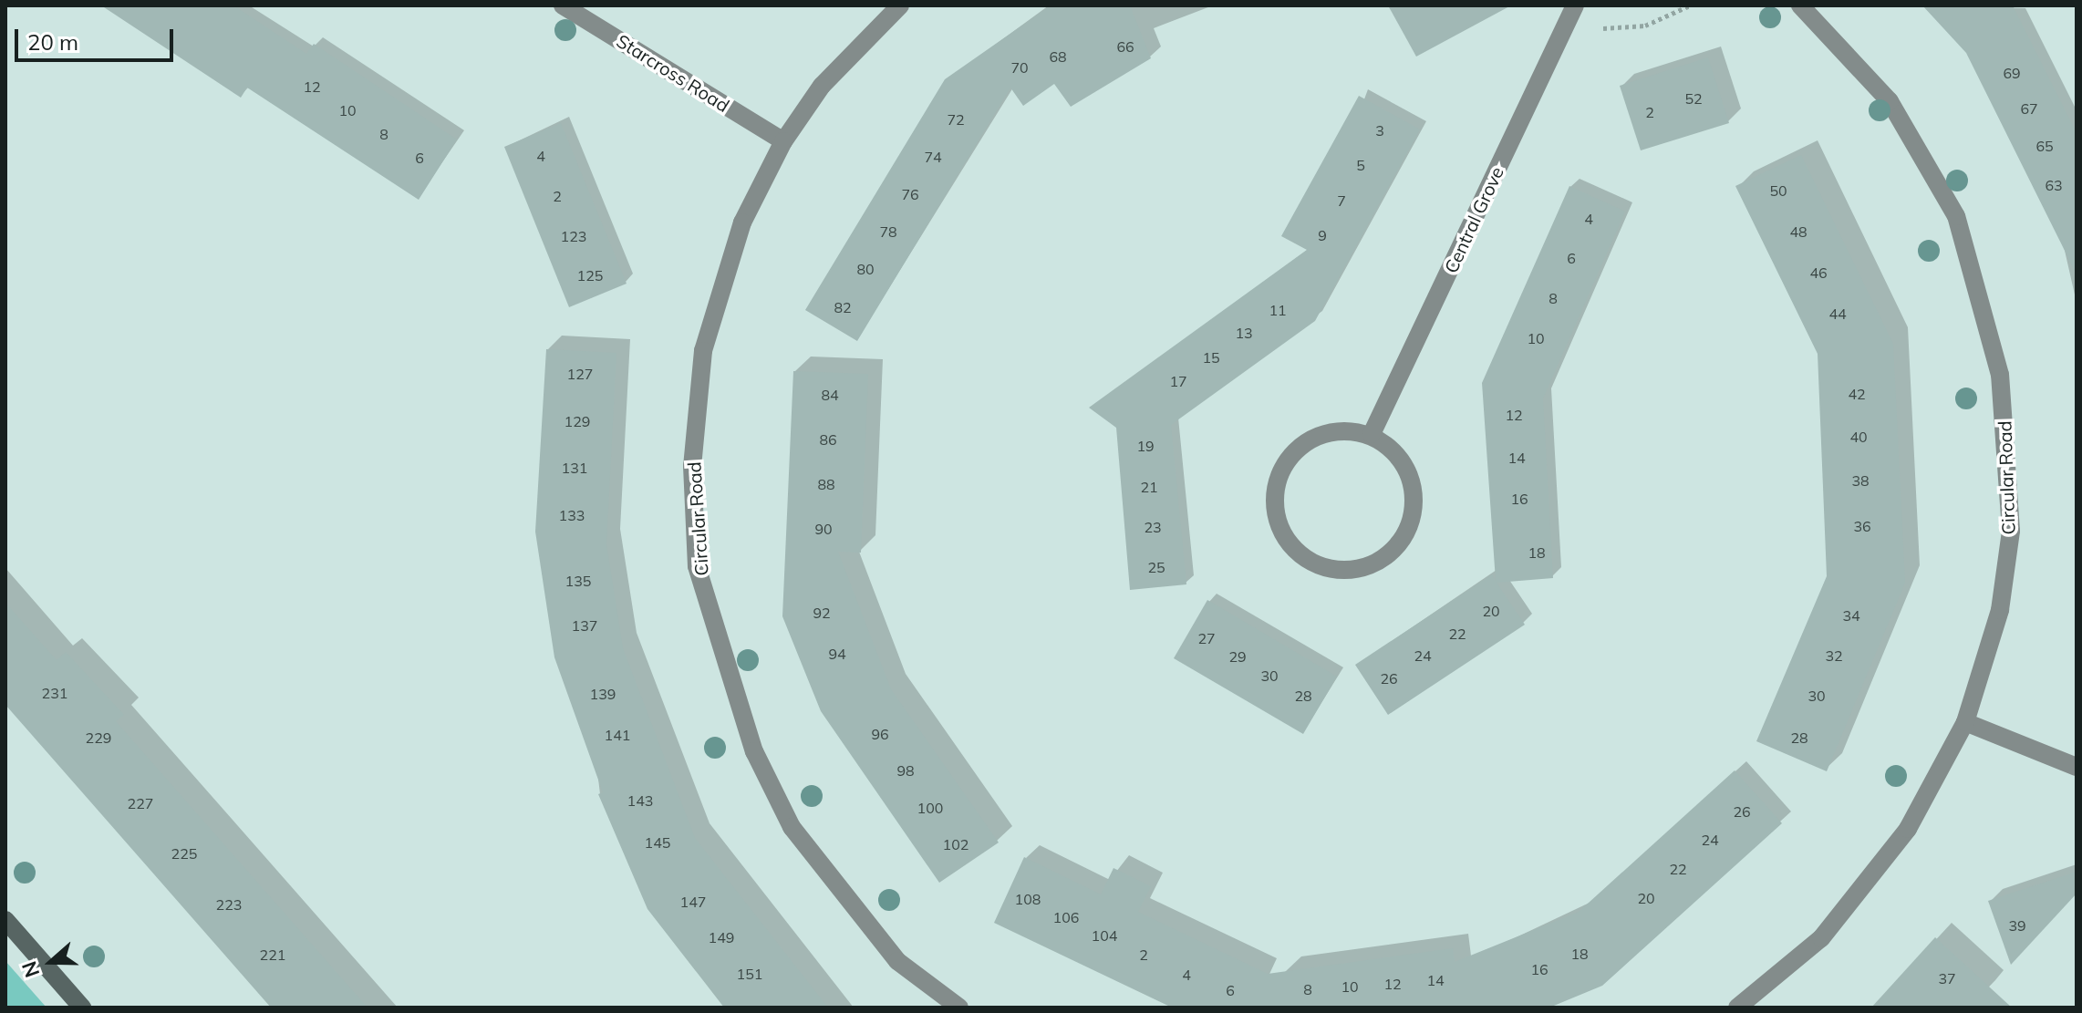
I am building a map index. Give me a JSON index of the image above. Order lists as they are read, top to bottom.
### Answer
{
  "streets": {
    "street": ["Starcross Road", "Central Grove", "Circular Road"]
  },
  "crossings": [
    ["Starcross Road", "Circular Road"]
  ],
  "house_numbers": [
    "66",
    "68",
    "70",
    "69",
    "12",
    "52",
    "67",
    "10",
    "2",
    "72",
    "3",
    "8",
    "65",
    "4",
    "74",
    "6",
    "5",
    "63",
    "50",
    "76",
    "2",
    "7",
    "4",
    "78",
    "48",
    "9",
    "123",
    "6",
    "80",
    "46",
    "125",
    "8",
    "82",
    "11",
    "44",
    "13",
    "10",
    "15",
    "127",
    "17",
    "42",
    "84",
    "12",
    "129",
    "40",
    "86",
    "19",
    "14",
    "131",
    "38",
    "88",
    "21",
    "16",
    "133",
    "36",
    "23",
    "90",
    "18",
    "25",
    "135",
    "20",
    "92",
    "34",
    "137",
    "22",
    "27",
    "94",
    "24",
    "32",
    "29",
    "30",
    "26",
    "231",
    "139",
    "28",
    "30",
    "96",
    "141",
    "229",
    "28",
    "98",
    "143",
    "227",
    "100",
    "26",
    "24",
    "145",
    "102",
    "225",
    "22",
    "20",
    "108",
    "147",
    "223",
    "106",
    "39",
    "104",
    "149",
    "18",
    "221",
    "2",
    "16",
    "151",
    "4",
    "37",
    "14",
    "12",
    "10",
    "8",
    "6"
  ],
  "scale_bar": "20 m",
  "north": "left"
}
